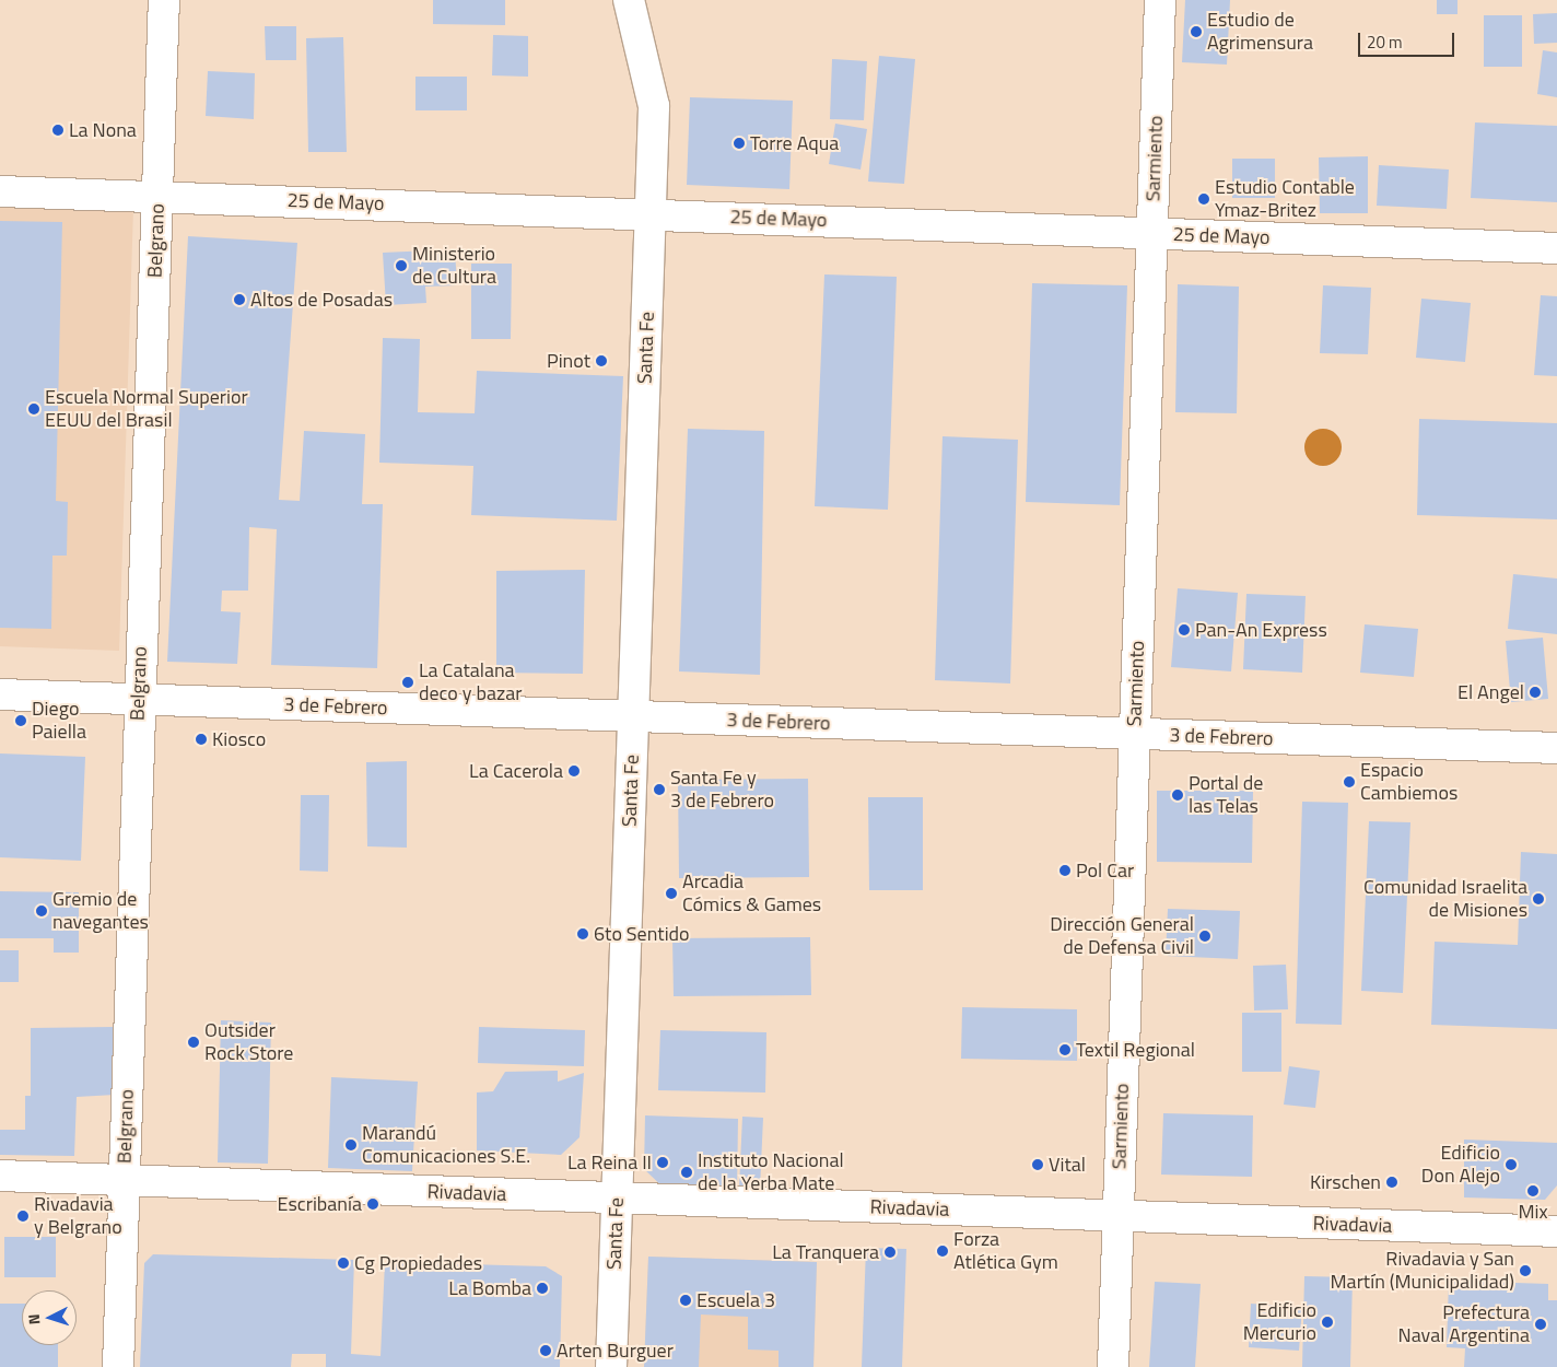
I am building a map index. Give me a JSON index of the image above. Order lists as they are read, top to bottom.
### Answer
{
  "streets": {
    "street": [
      "Sarmiento",
      "25 de Mayo",
      "Belgrano",
      "Santa Fe",
      "3 de Febrero",
      "Rivadavia"
    ]
  },
  "crossings": [
    ["Sarmiento", "25 de Mayo"],
    ["Sarmiento", "3 de Febrero"],
    ["Sarmiento", "Rivadavia"],
    ["25 de Mayo", "Belgrano"],
    ["25 de Mayo", "Santa Fe"],
    ["Belgrano", "3 de Febrero"],
    ["Belgrano", "Rivadavia"],
    ["Santa Fe", "3 de Febrero"],
    ["Santa Fe", "Rivadavia"]
  ],
  "places": [
    "Estudio de Agrimensura",
    "La Nona",
    "Torre Aqua",
    "Estudio Contable Ymaz-Britez",
    "Ministerio de Cultura",
    "Altos de Posadas",
    "Pinot",
    "Escuela Normal Superior EEUU del Brasil",
    "Pan-An Express",
    "La Catalana deco y bazar",
    "El Angel",
    "Diego Paiella",
    "Kiosco",
    "La Cacerola",
    "Espacio Cambiemos",
    "Santa Fe y 3 de Febrero",
    "Portal de las Telas",
    "Pol Car",
    "Arcadia Cómics & Games",
    "Comunidad Israelita de Misiones",
    "Gremio de navegantes",
    "6to Sentido",
    "Dirección General de Defensa Civil",
    "Outsider Rock Store",
    "Textil Regional",
    "Marandú Comunicaciones S.E.",
    "La Reina II",
    "Vital",
    "Edificio Don Alejo",
    "Instituto Nacional de la Yerba Mate",
    "Kirschen",
    "Mix",
    "Escribanía",
    "Rivadavia y Belgrano",
    "Forza Atlética Gym",
    "La Tranquera",
    "Cg Propiedades",
    "Rivadavia y San Martín (Municipalidad)",
    "La Bomba",
    "Escuela 3",
    "Edificio Mercurio",
    "Prefectura Naval Argentina",
    "Arten Burguer"
  ],
  "scale_bar": "20 m",
  "north": "left"
}
